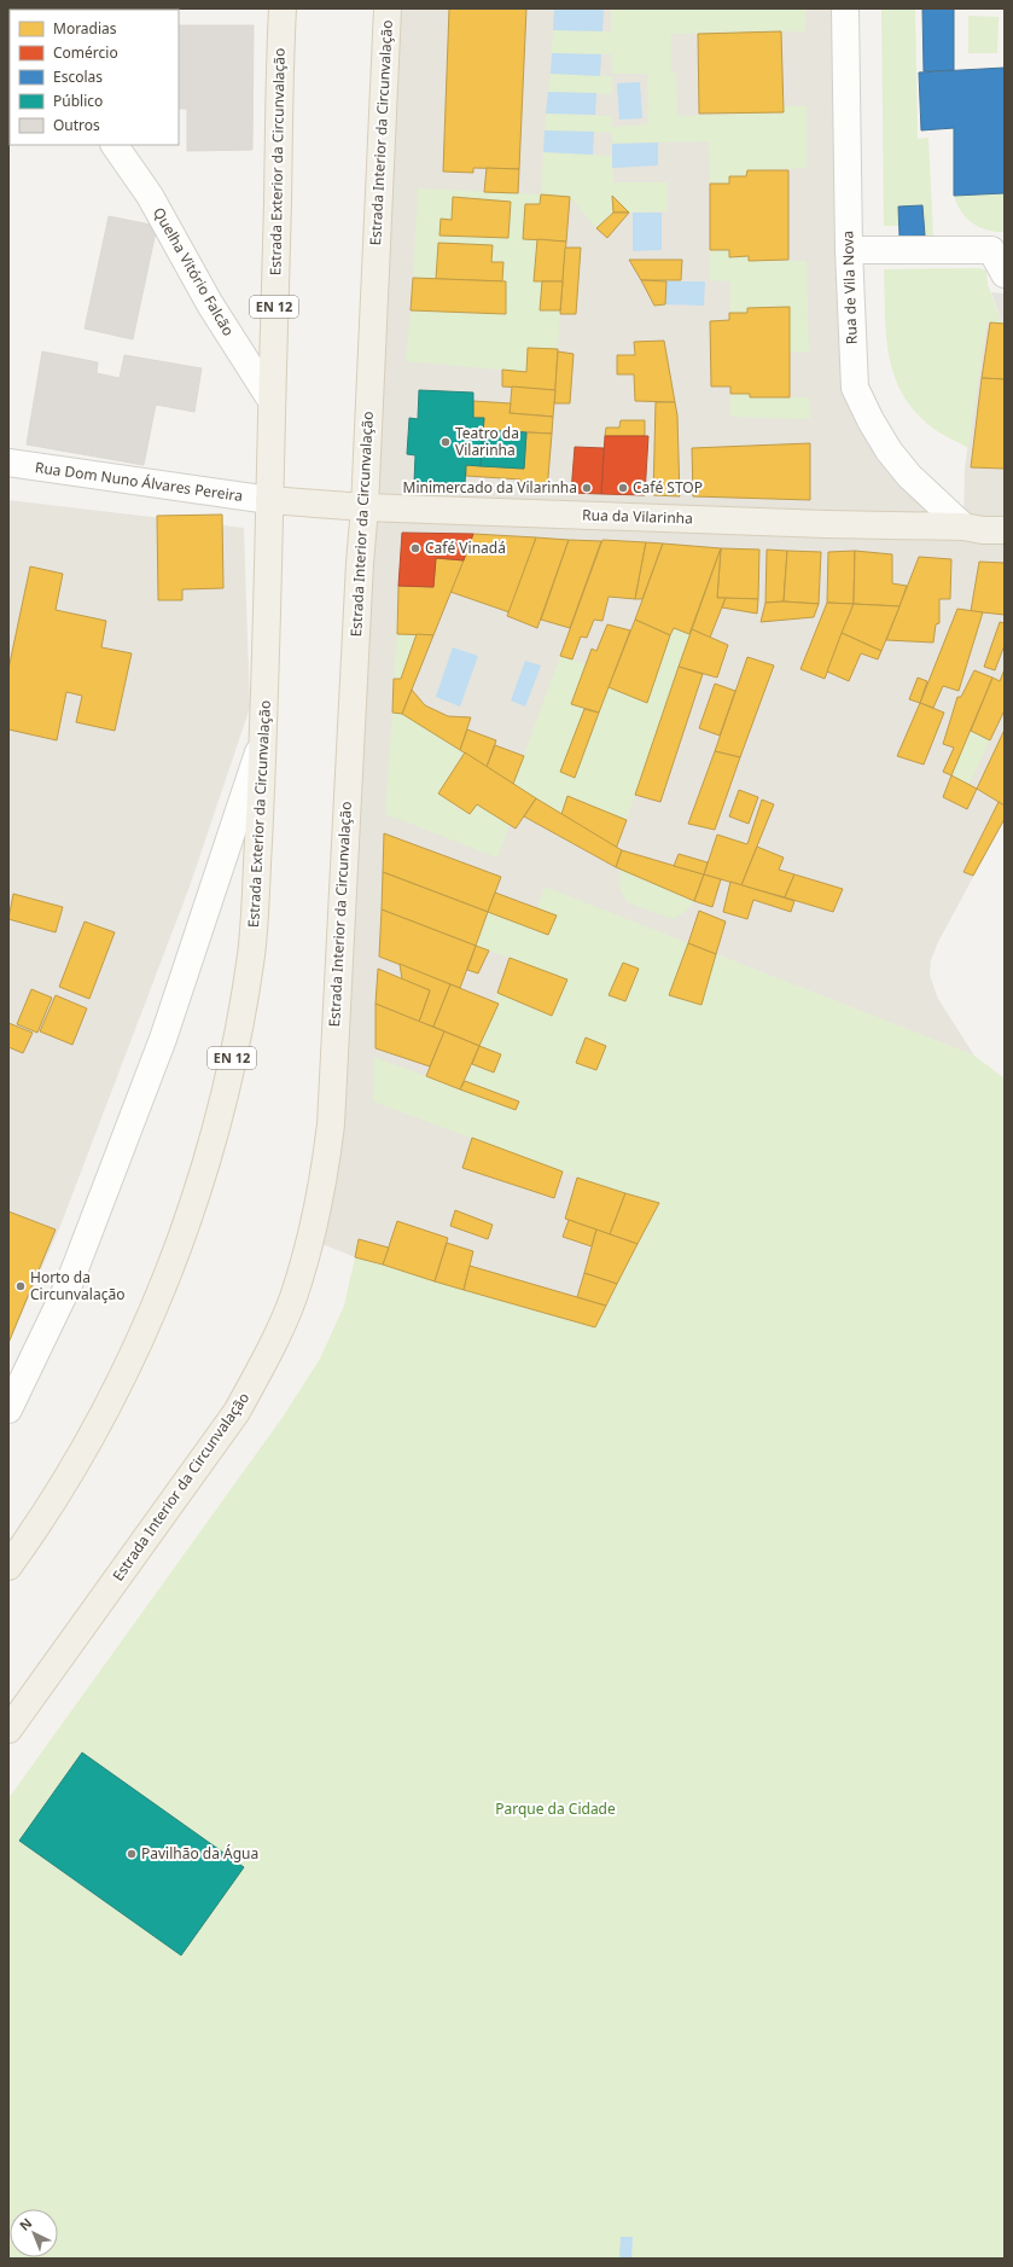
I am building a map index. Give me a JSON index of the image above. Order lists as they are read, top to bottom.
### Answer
{
  "streets": {
    "main road": [
      "Estrada Interior da Circunvalação",
      "Estrada Exterior da Circunvalação",
      "EN 12",
      "Rua da Vilarinha"
    ],
    "street": ["Quelha Vitório Falcão", "Rua de Vila Nova", "Rua Dom Nuno Álvares Pereira"]
  },
  "crossings": [
    ["Estrada Interior da Circunvalação", "Rua da Vilarinha"],
    ["Estrada Exterior da Circunvalação", "Quelha Vitório Falcão"],
    ["Estrada Exterior da Circunvalação", "Rua Dom Nuno Álvares Pereira"],
    ["Estrada Exterior da Circunvalação", "Rua da Vilarinha"],
    ["Rua de Vila Nova", "Rua da Vilarinha"],
    ["Rua Dom Nuno Álvares Pereira", "Rua da Vilarinha"]
  ],
  "parks": ["Parque da Cidade"],
  "places": [
    "Teatro da Vilarinha",
    "Minimercado da Vilarinha",
    "Café STOP",
    "Café Vinadá",
    "Horto da Circunvalação",
    "Pavilhão da Água"
  ],
  "legend": [
    "Moradias",
    "Comércio",
    "Escolas",
    "Público",
    "Outros"
  ],
  "north": "top left"
}
